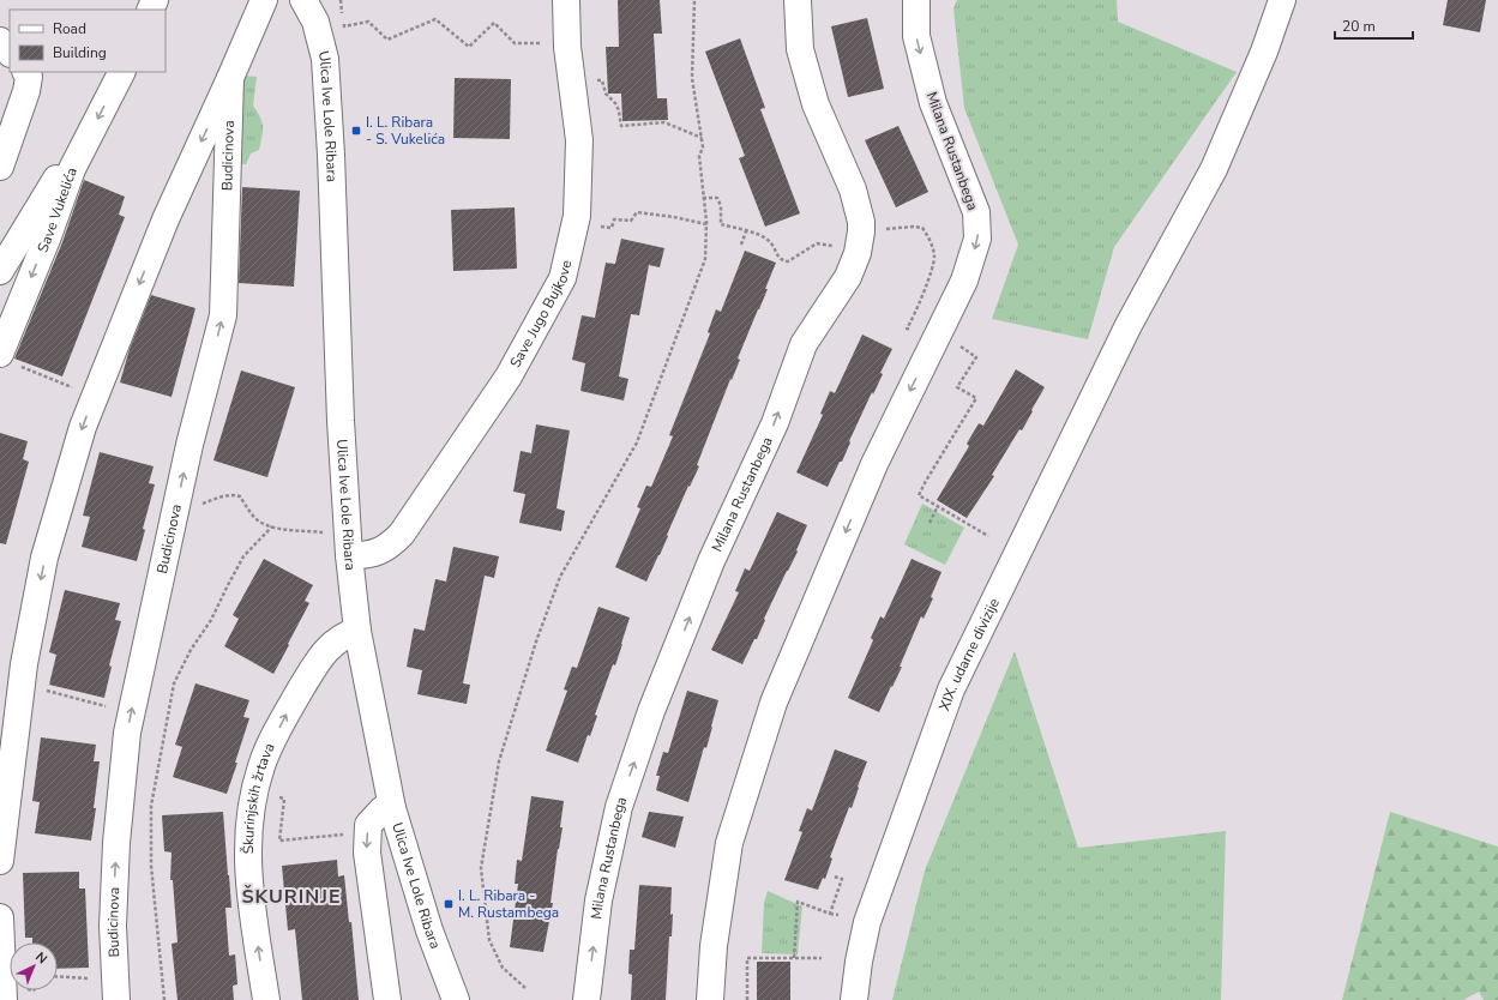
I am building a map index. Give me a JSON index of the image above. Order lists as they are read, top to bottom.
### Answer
{
  "streets": {
    "street": [
      "Ulica Ive Lole Ribara",
      "Milana Rustanbega",
      "Budicinova",
      "Save Vukelića",
      "Save Jugo Bujkove",
      "XIX. udarne divizije",
      "Škurinjskih žrtava"
    ]
  },
  "crossings": [
    ["Ulica Ive Lole Ribara", "Save Jugo Bujkove"],
    ["Ulica Ive Lole Ribara", "Škurinjskih žrtava"]
  ],
  "districts": ["ŠKURINJE"],
  "places": {
    "transit": ["I. L. Ribara - S. Vukelića", "I. L. Ribara - M. Rustambega"]
  },
  "legend": ["Road", "Building"],
  "scale_bar": "20 m",
  "north": "top right"
}
